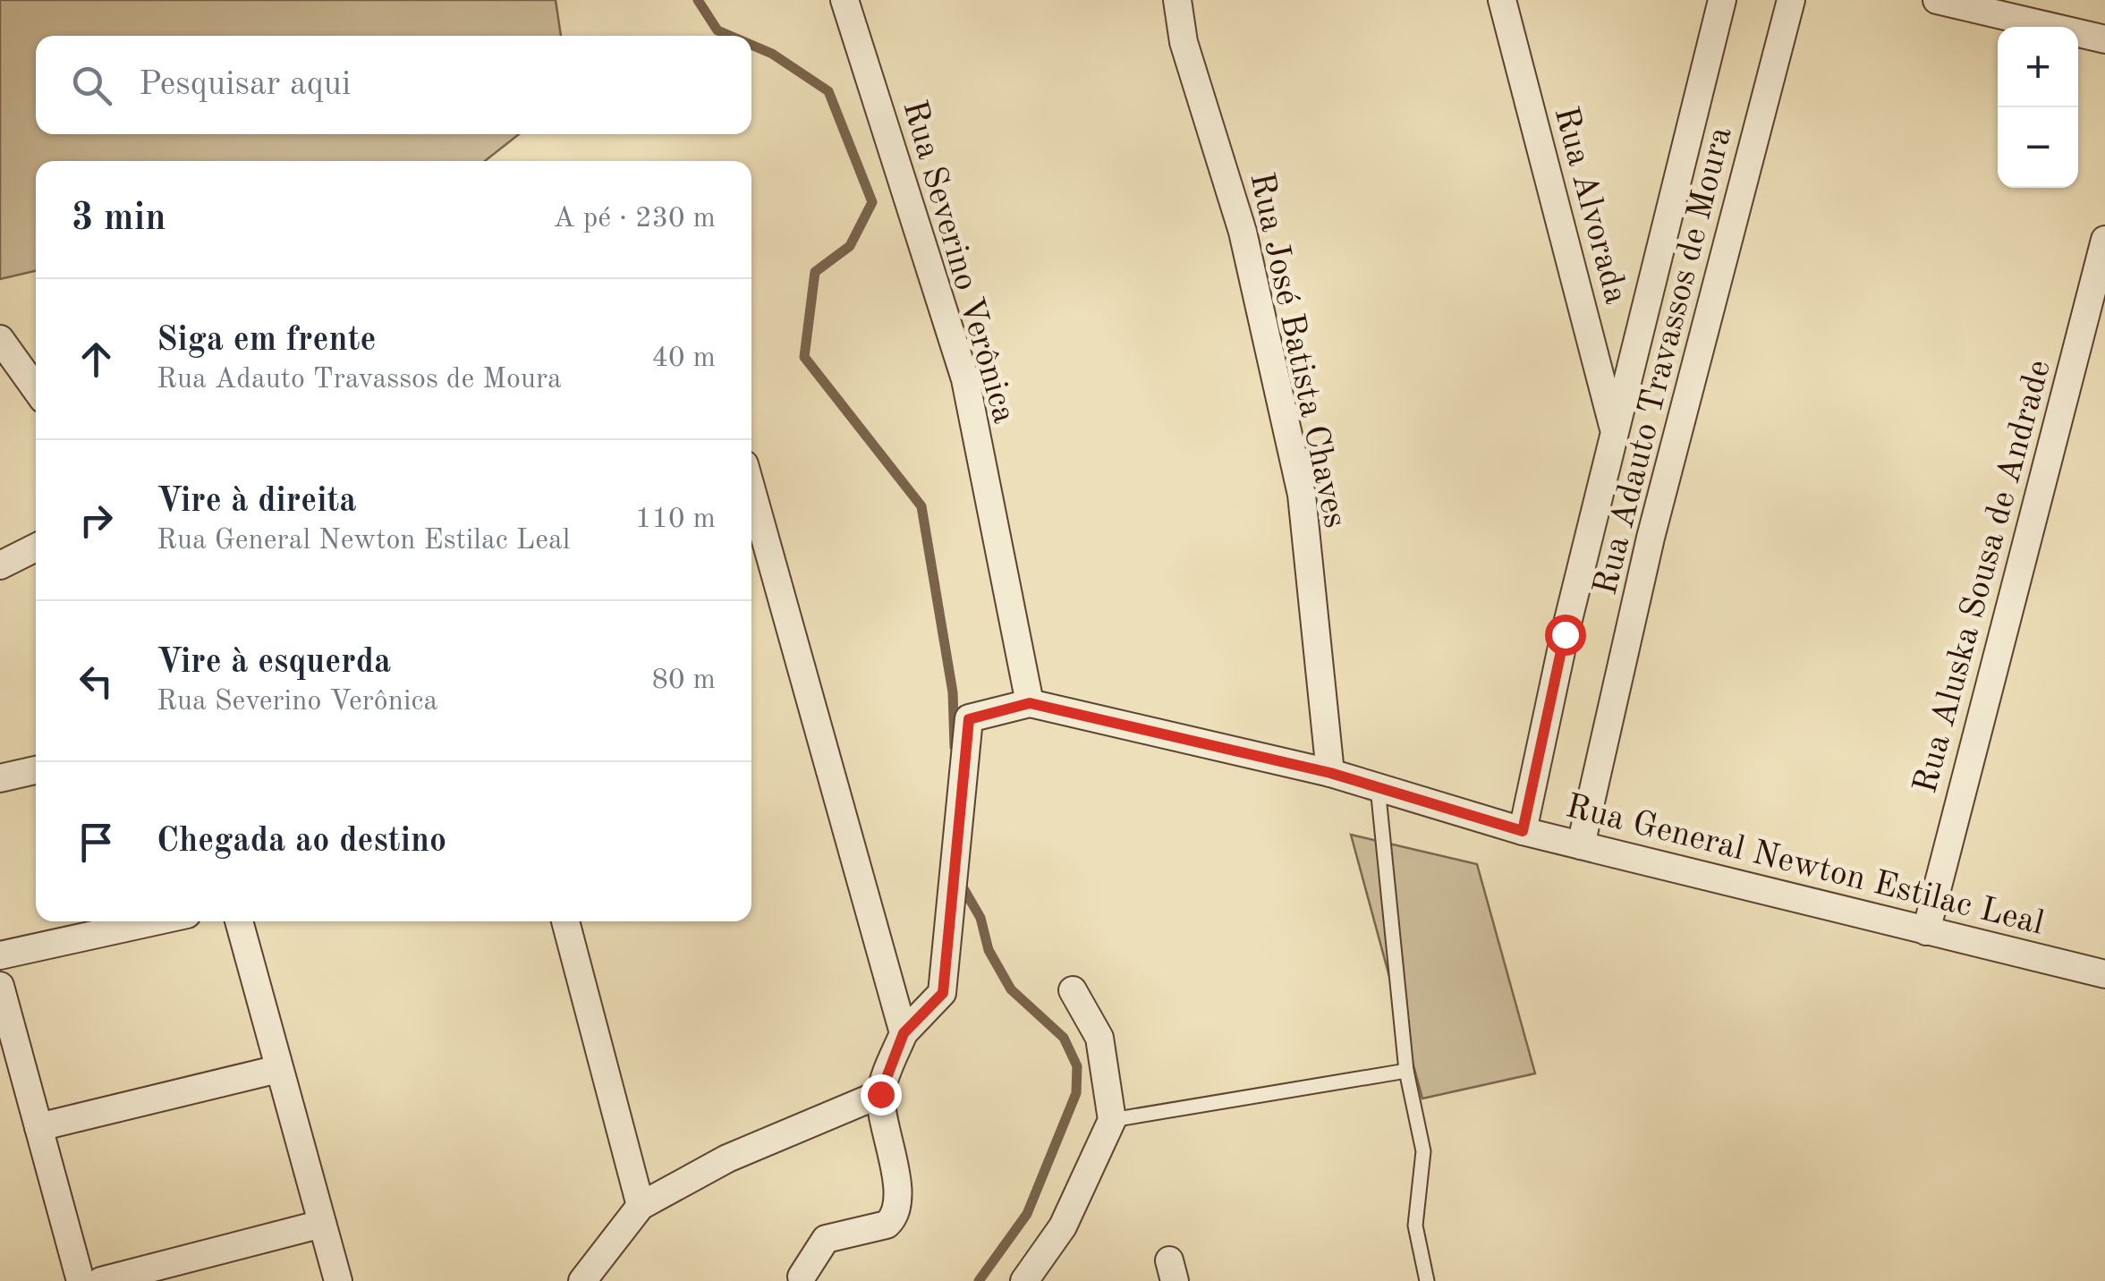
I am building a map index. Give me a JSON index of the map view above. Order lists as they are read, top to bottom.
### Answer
{
  "streets": {
    "street": [
      "Rua Alvorada",
      "Rua Severino Verônica",
      "Rua José Batista Chaves",
      "Rua Adauto Travassos de Moura",
      "Rua Aluska Sousa de Andrade",
      "Rua General Newton Estilac Leal"
    ]
  },
  "crossings": [
    ["Rua Alvorada", "Rua Adauto Travassos de Moura"],
    ["Rua Severino Verônica", "Rua General Newton Estilac Leal"],
    ["Rua José Batista Chaves", "Rua General Newton Estilac Leal"],
    ["Rua Adauto Travassos de Moura", "Rua General Newton Estilac Leal"],
    ["Rua Aluska Sousa de Andrade", "Rua General Newton Estilac Leal"]
  ],
  "page": {
    "map_buttons": ["+", "−"],
    "search": "Pesquisar aqui",
    "heading": ["3 min", "A pé · 230 m"],
    "list": [
      ["Siga em frente", "Rua Adauto Travassos de Moura", "40 m"],
      ["Vire à direita", "Rua General Newton Estilac Leal", "110 m"],
      ["Vire à esquerda", "Rua Severino Verônica", "80 m"],
      "Chegada ao destino"
    ]
  }
}
